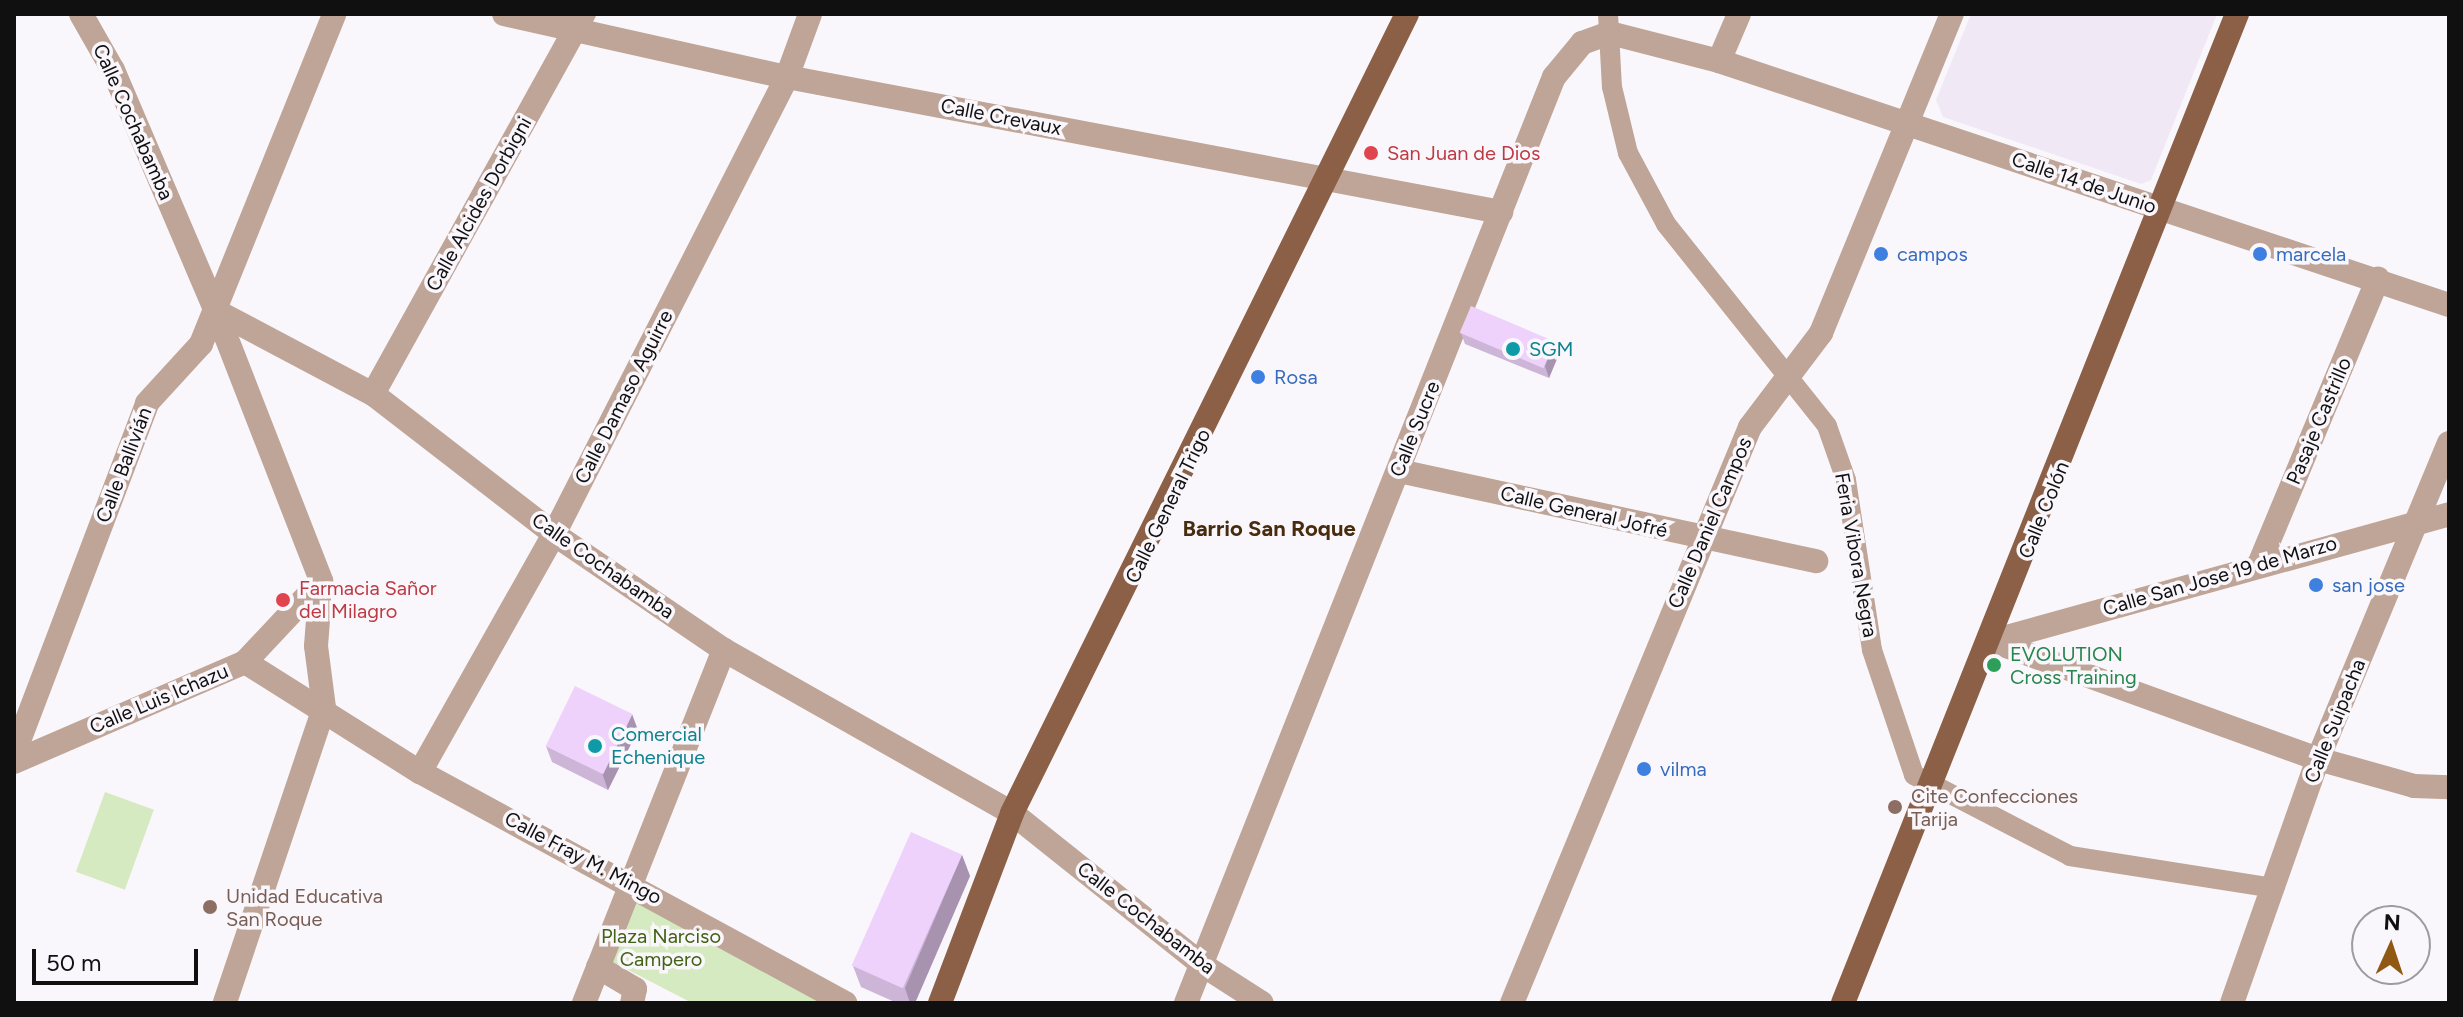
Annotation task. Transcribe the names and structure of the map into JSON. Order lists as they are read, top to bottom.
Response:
{
  "streets": {
    "main road": ["Calle General Trigo", "Calle Colón"],
    "street": [
      "Calle Crevaux",
      "Calle Cochabamba",
      "Calle 14 de Junio",
      "Calle Alcides Dorbigni",
      "Calle Damaso Aguirre",
      "Pasaje Castrillo",
      "Calle Sucre",
      "Calle Ballivián",
      "Calle General Jofré",
      "Calle Daniel Campos",
      "Feria Vibora Negra",
      "Calle San Jose 19 de Marzo",
      "Calle Luis Ichazu",
      "Calle Suipacha",
      "Calle Fray M. Mingo"
    ]
  },
  "crossings": [
    ["Calle Crevaux", "Calle Alcides Dorbigni"],
    ["Calle Crevaux", "Calle Damaso Aguirre"],
    ["Calle Crevaux", "Calle Sucre"],
    ["Calle Crevaux", "Calle General Trigo"],
    ["Calle Cochabamba", "Calle Alcides Dorbigni"],
    ["Calle Cochabamba", "Calle Damaso Aguirre"],
    ["Calle Cochabamba", "Calle Sucre"],
    ["Calle Cochabamba", "Calle Ballivián"],
    ["Calle Cochabamba", "Calle General Trigo"],
    ["Calle 14 de Junio", "Pasaje Castrillo"],
    ["Calle 14 de Junio", "Calle Colón"],
    ["Calle 14 de Junio", "Calle Daniel Campos"],
    ["Calle Damaso Aguirre", "Calle Fray M. Mingo"],
    ["Pasaje Castrillo", "Calle San Jose 19 de Marzo"],
    ["Calle Sucre", "Calle General Jofré"],
    ["Calle Sucre", "Feria Vibora Negra"],
    ["Calle Colón", "Feria Vibora Negra"],
    ["Calle Colón", "Calle San Jose 19 de Marzo"],
    ["Calle General Jofré", "Calle Daniel Campos"],
    ["Feria Vibora Negra", "Calle Suipacha"],
    ["Calle San Jose 19 de Marzo", "Calle Suipacha"],
    ["Calle Luis Ichazu", "Calle Fray M. Mingo"]
  ],
  "districts": ["Barrio San Roque"],
  "parks": ["Plaza Narciso Campero"],
  "places": [
    "San Juan de Dios",
    "campos",
    "marcela",
    "SGM",
    "Rosa",
    "san jose",
    "Farmacia Sañor del Milagro",
    "EVOLUTION Cross Training",
    "Comercial Echenique",
    "vilma",
    "Cite Confecciones Tarija",
    "Unidad Educativa San Roque"
  ],
  "scale_bar": "50 m",
  "north": "top"
}
